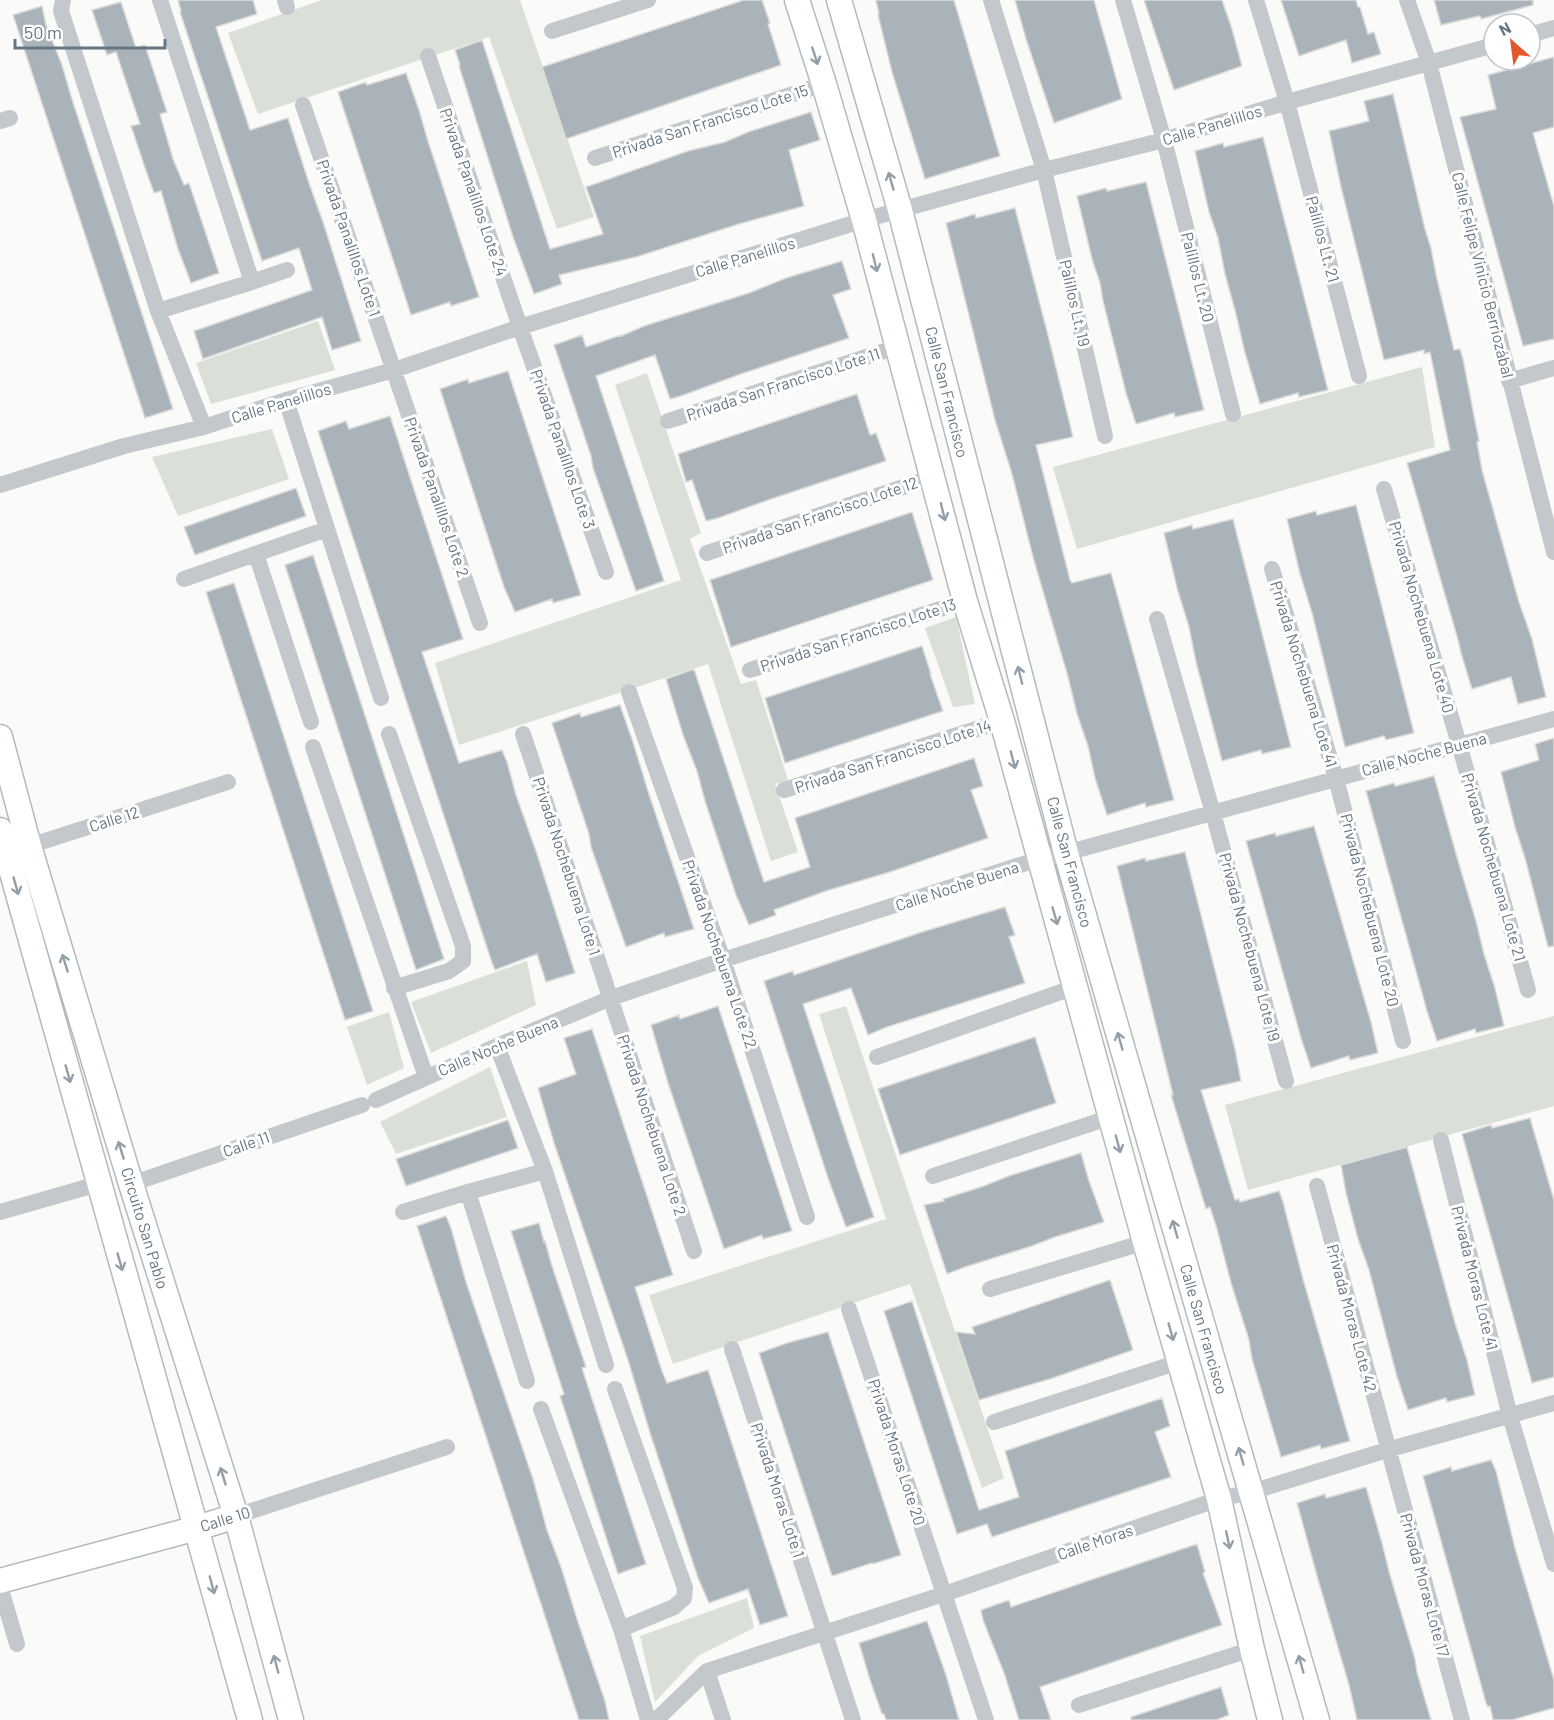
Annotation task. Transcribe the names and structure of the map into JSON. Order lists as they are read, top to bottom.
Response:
{
  "streets": {
    "street": [
      "Privada San Francisco Lote 15",
      "Calle Panelillos",
      "Privada Panalillos Lote 24",
      "Privada Panalillos Lote 1",
      "Palillos Lt. 21",
      "Calle Felipe Vinicio Berriozábal",
      "Palillos Lt. 20",
      "Palillos Lt. 19",
      "Privada San Francisco Lote 11",
      "Calle San Francisco",
      "Privada Panalillos Lote 3",
      "Privada Panalillos Lote 2",
      "Privada San Francisco Lote 12",
      "Privada Nochebuena Lote 40",
      "Privada San Francisco Lote 13",
      "Privada Nochebuena Lote 41",
      "Calle Noche Buena",
      "Privada San Francisco Lote 14",
      "Calle 12",
      "Privada Nochebuena Lote 1",
      "Privada Nochebuena Lote 21",
      "Privada Nochebuena Lote 20",
      "Privada Nochebuena Lote 19",
      "Privada Nochebuena Lote 22",
      "Privada Nochebuena Lote 2",
      "Calle 11",
      "Circuito San Pablo",
      "Privada Moras Lote 41",
      "Privada Moras Lote 42",
      "Privada Moras Lote 20",
      "Privada Moras Lote 1",
      "Calle 10",
      "Calle Moras",
      "Privada Moras Lote 17"
    ]
  },
  "crossings": [
    ["Privada San Francisco Lote 15", "Calle San Francisco"],
    ["Calle Panelillos", "Privada Panalillos Lote 24"],
    ["Calle Panelillos", "Privada Panalillos Lote 1"],
    ["Calle Panelillos", "Palillos Lt. 21"],
    ["Calle Panelillos", "Calle Felipe Vinicio Berriozábal"],
    ["Calle Panelillos", "Palillos Lt. 20"],
    ["Calle Panelillos", "Palillos Lt. 19"],
    ["Calle Panelillos", "Calle San Francisco"],
    ["Calle Panelillos", "Privada Panalillos Lote 3"],
    ["Calle Panelillos", "Privada Panalillos Lote 2"],
    ["Privada Panalillos Lote 24", "Privada Panalillos Lote 3"],
    ["Privada Panalillos Lote 1", "Privada Panalillos Lote 2"],
    ["Privada San Francisco Lote 11", "Calle San Francisco"],
    ["Calle San Francisco", "Privada San Francisco Lote 12"],
    ["Calle San Francisco", "Privada San Francisco Lote 13"],
    ["Calle San Francisco", "Calle Noche Buena"],
    ["Calle San Francisco", "Privada San Francisco Lote 14"],
    ["Calle San Francisco", "Calle Moras"],
    ["Privada Nochebuena Lote 40", "Calle Noche Buena"],
    ["Privada Nochebuena Lote 40", "Privada Nochebuena Lote 21"],
    ["Privada Nochebuena Lote 41", "Calle Noche Buena"],
    ["Privada Nochebuena Lote 41", "Privada Nochebuena Lote 20"],
    ["Calle Noche Buena", "Privada Nochebuena Lote 1"],
    ["Calle Noche Buena", "Privada Nochebuena Lote 21"],
    ["Calle Noche Buena", "Privada Nochebuena Lote 20"],
    ["Calle Noche Buena", "Privada Nochebuena Lote 19"],
    ["Calle Noche Buena", "Privada Nochebuena Lote 22"],
    ["Calle Noche Buena", "Privada Nochebuena Lote 2"],
    ["Calle Noche Buena", "Calle 11"],
    ["Calle 12", "Circuito San Pablo"],
    ["Privada Nochebuena Lote 1", "Privada Nochebuena Lote 2"],
    ["Calle 11", "Circuito San Pablo"],
    ["Circuito San Pablo", "Calle 10"],
    ["Privada Moras Lote 41", "Calle Moras"],
    ["Privada Moras Lote 42", "Calle Moras"],
    ["Privada Moras Lote 42", "Privada Moras Lote 17"],
    ["Privada Moras Lote 20", "Calle Moras"],
    ["Privada Moras Lote 1", "Calle Moras"],
    ["Calle Moras", "Privada Moras Lote 17"]
  ],
  "scale_bar": "50 m",
  "north": "top left"
}
